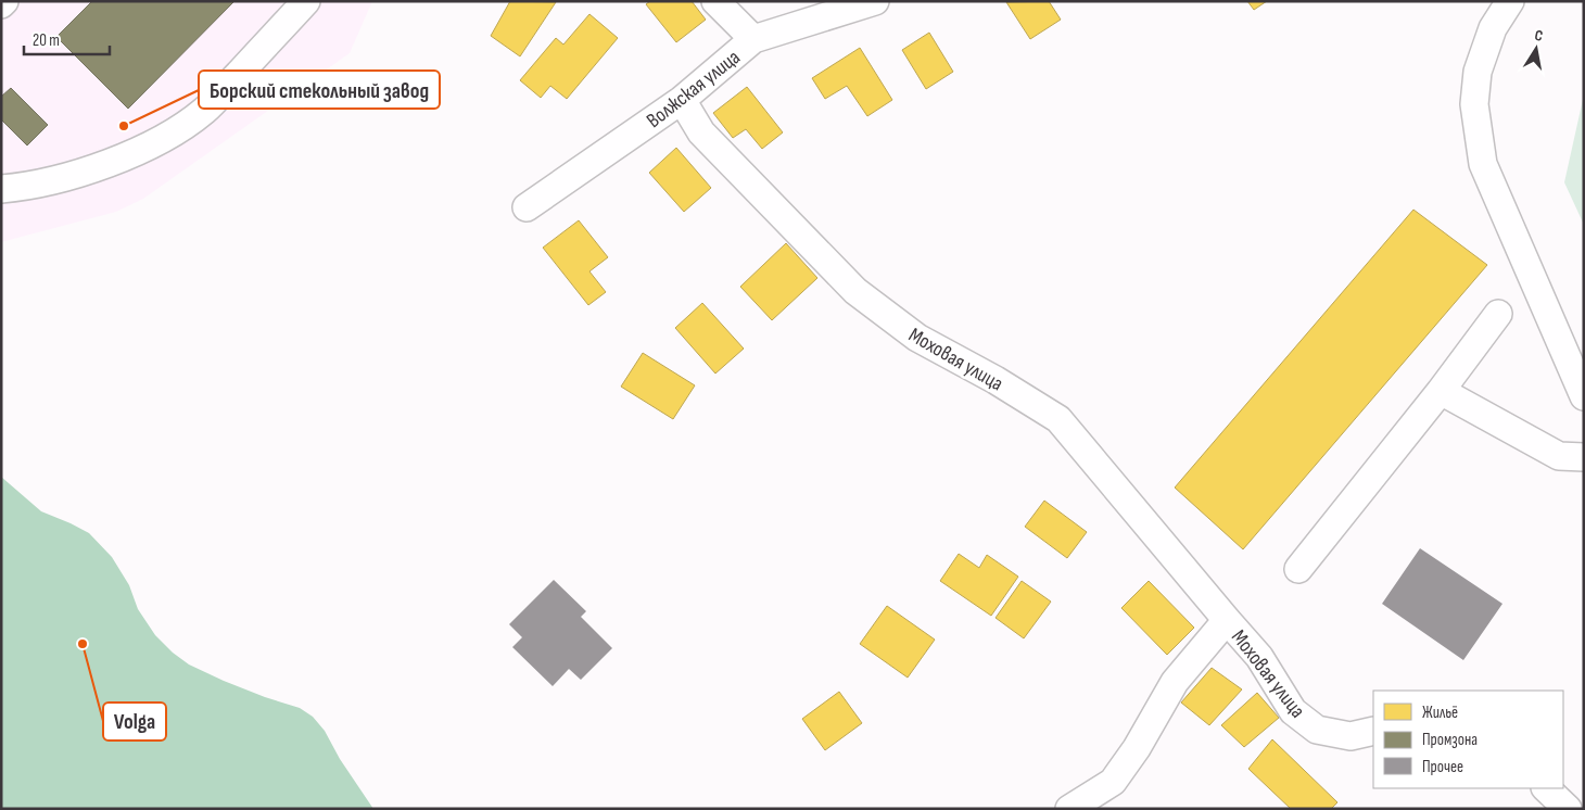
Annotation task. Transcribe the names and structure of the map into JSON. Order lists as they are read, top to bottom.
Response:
{
  "streets": {
    "street": ["Волжская улица", "Моховая улица"]
  },
  "crossings": [
    ["Волжская улица", "Моховая улица"]
  ],
  "places": ["Борский стекольный завод", "Volga"],
  "legend": ["Жильё", "Промзона", "Прочее"],
  "scale_bar": "20 m",
  "north": "top"
}
